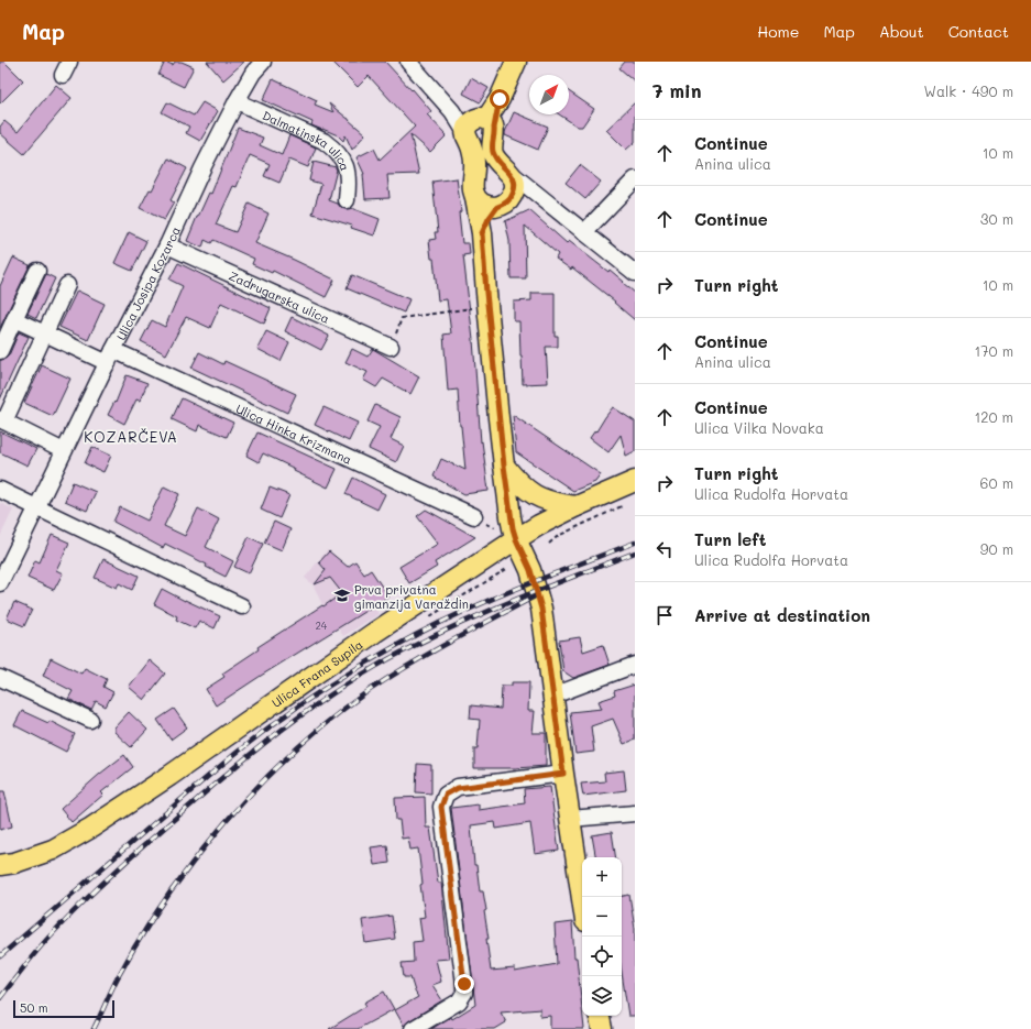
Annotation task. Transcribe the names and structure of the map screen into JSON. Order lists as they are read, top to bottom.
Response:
{
  "streets": {
    "main road": ["Ulica Frana Supila"],
    "street": [
      "Dalmatinska ulica",
      "Ulica Josipa Kozarca",
      "Zadrugarska ulica",
      "Ulica Hinka Krizmana"
    ]
  },
  "crossings": [
    ["Dalmatinska ulica", "Ulica Josipa Kozarca"],
    ["Ulica Josipa Kozarca", "Zadrugarska ulica"],
    ["Ulica Josipa Kozarca", "Ulica Hinka Krizmana"]
  ],
  "districts": ["KOZARČEVA"],
  "places": {
    "school or university": ["Prva privatna gimanzija Varaždin"]
  },
  "house_numbers": ["24"],
  "scale_bar": "50 m",
  "north": "top right",
  "page": {
    "header": "Map",
    "nav": [
      "Home",
      "Map",
      "About",
      "Contact"
    ],
    "heading": ["7 min", "Walk · 490 m"],
    "list": [
      ["Continue", "Anina ulica", "10 m"],
      ["Continue", "30 m"],
      ["Turn right", "10 m"],
      ["Continue", "Anina ulica", "170 m"],
      ["Continue", "Ulica Vilka Novaka", "120 m"],
      ["Turn right", "Ulica Rudolfa Horvata", "60 m"],
      ["Turn left", "Ulica Rudolfa Horvata", "90 m"],
      "Arrive at destination"
    ],
    "map_buttons": ["+", "−"],
    "scale": "50 m"
  }
}
